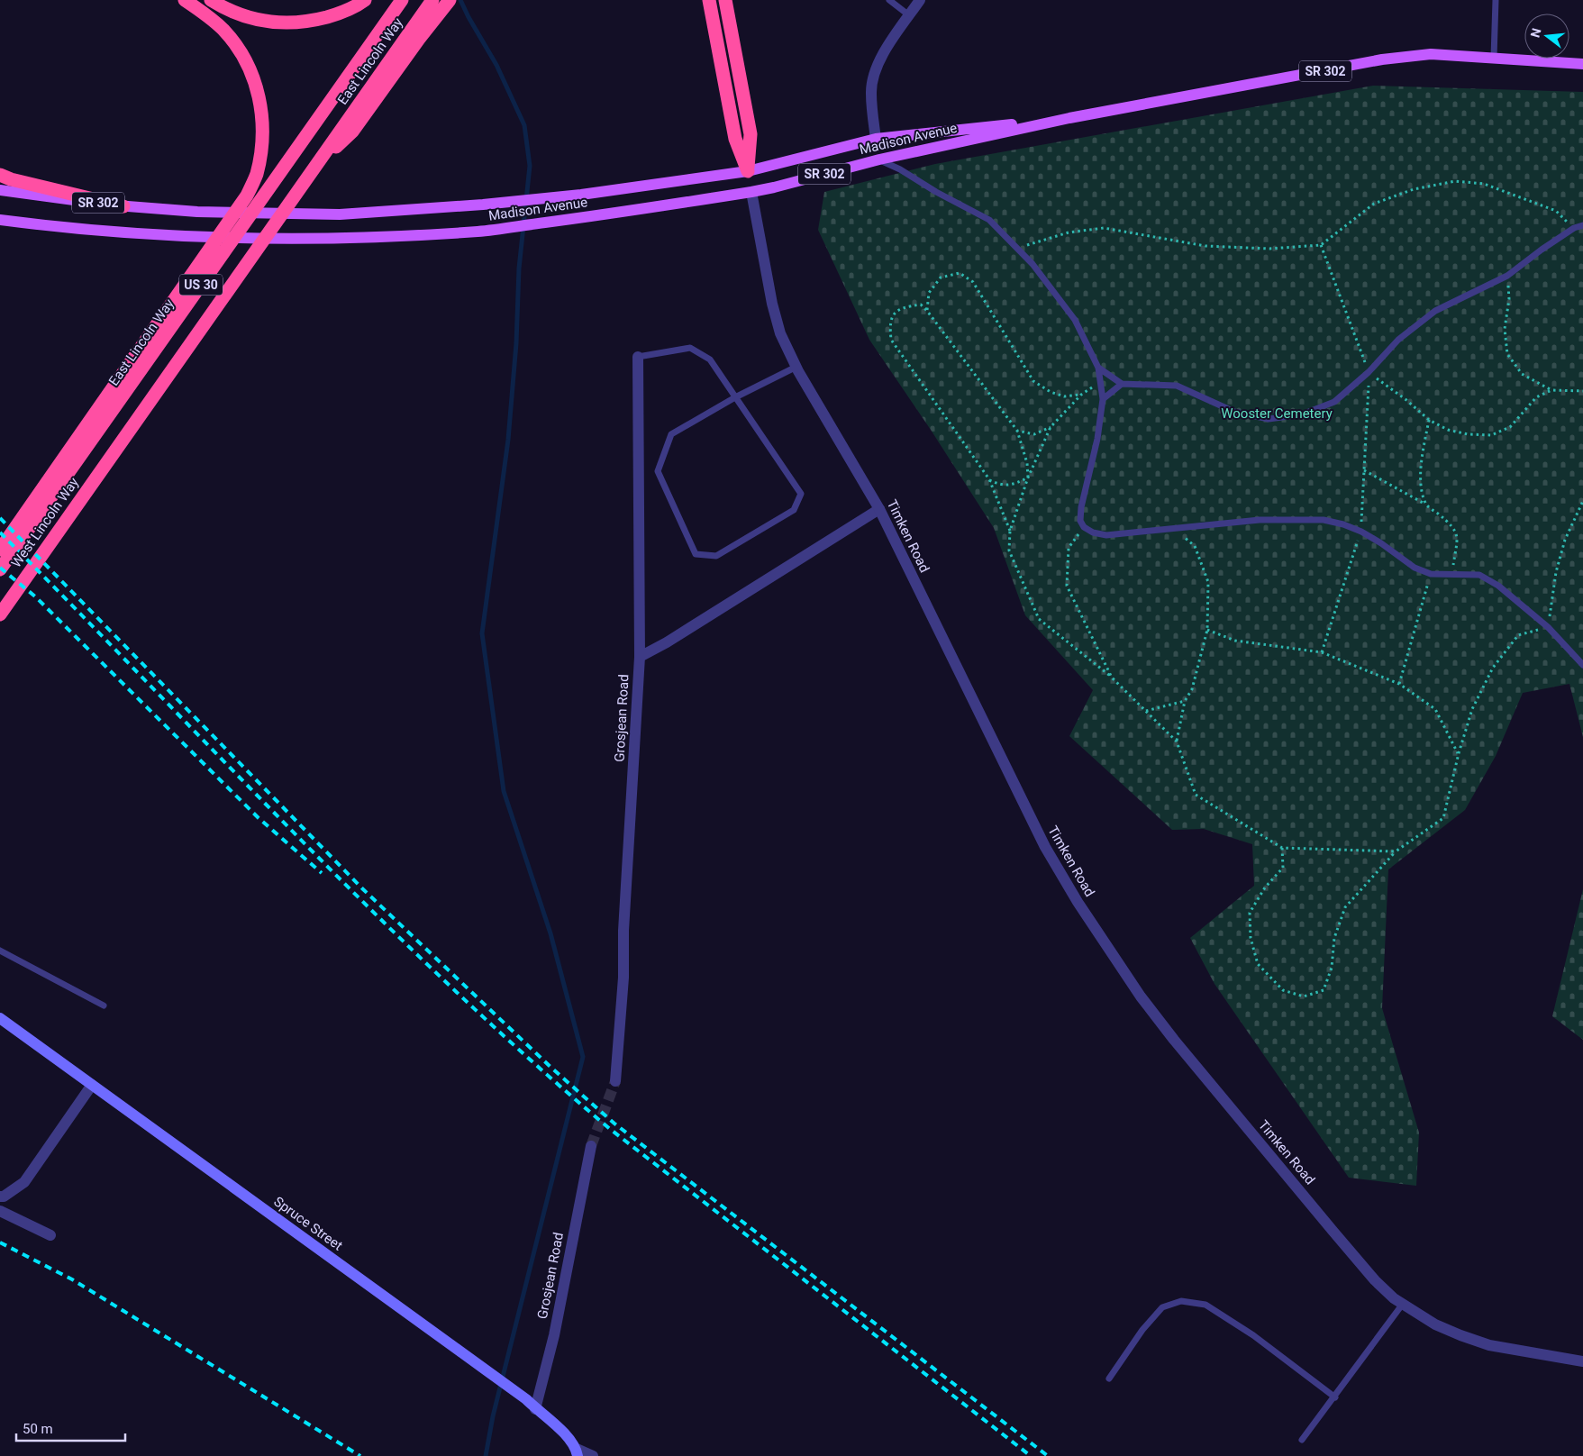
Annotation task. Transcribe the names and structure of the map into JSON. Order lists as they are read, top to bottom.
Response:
{
  "streets": {
    "highway": ["East Lincoln Way", "US 30", "West Lincoln Way"],
    "main road": ["SR 302", "Madison Avenue", "Spruce Street"],
    "street": ["Timken Road", "Grosjean Road"]
  },
  "crossings": [
    ["East Lincoln Way", "West Lincoln Way"],
    ["Madison Avenue", "Timken Road"],
    ["Grosjean Road", "Spruce Street"]
  ],
  "parks": ["Wooster Cemetery"],
  "scale_bar": "50 m",
  "north": "left"
}
